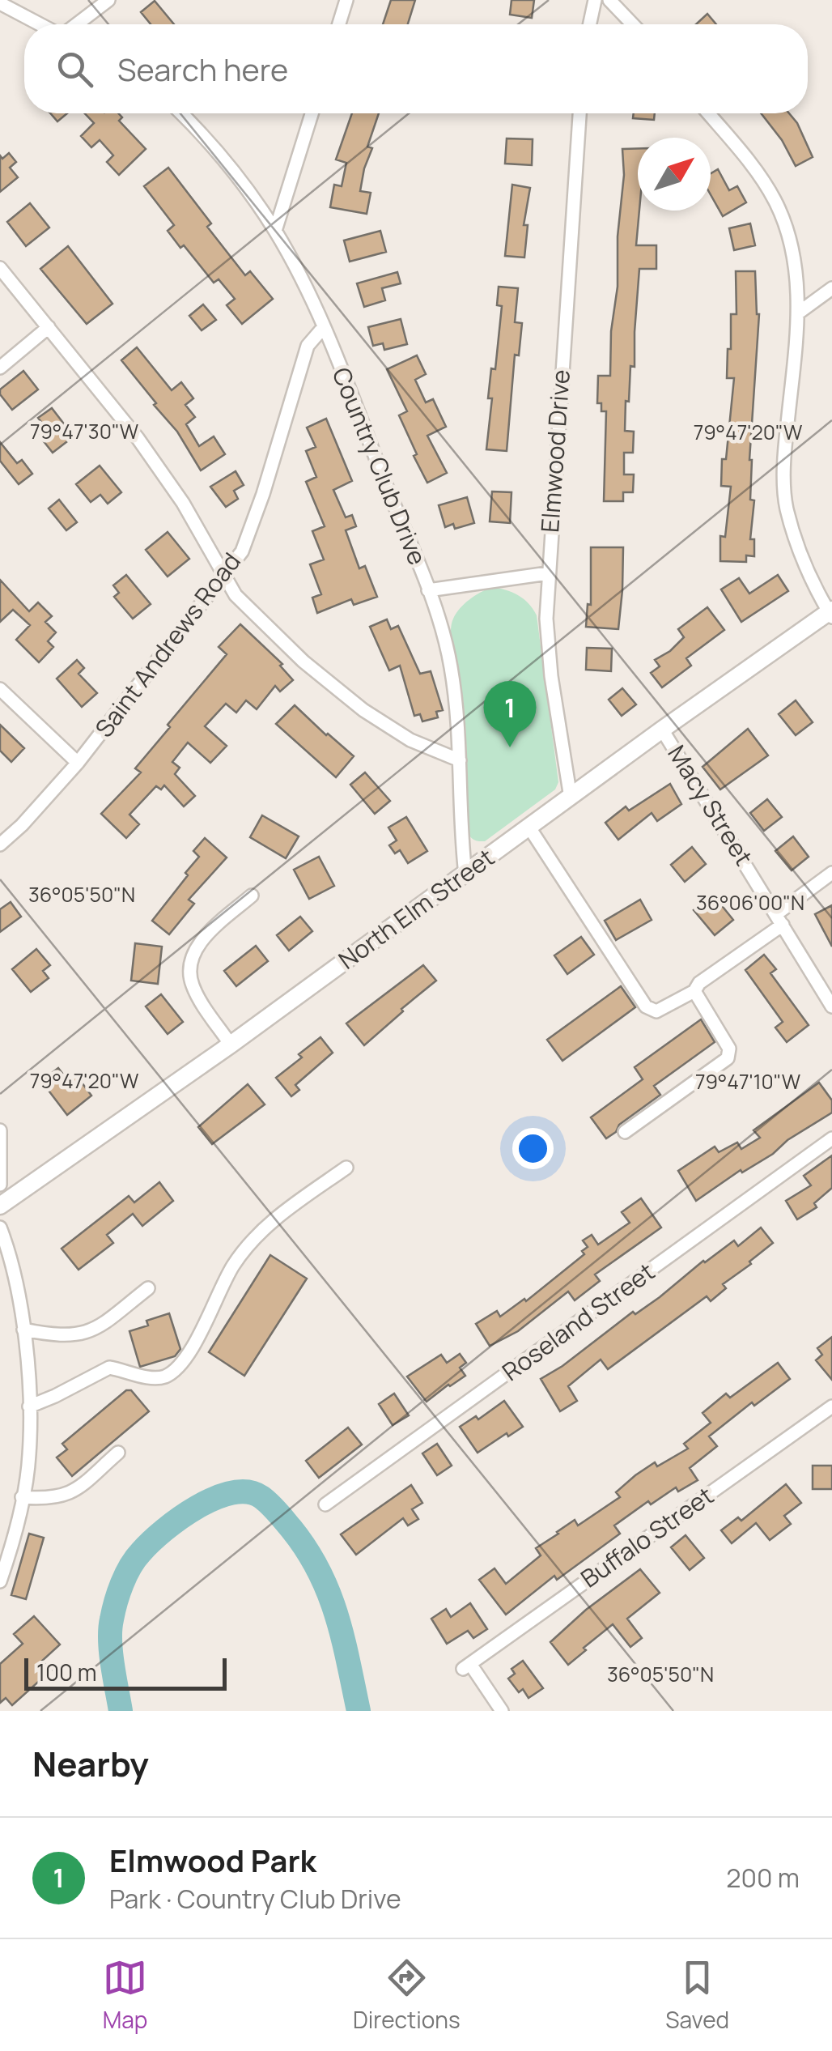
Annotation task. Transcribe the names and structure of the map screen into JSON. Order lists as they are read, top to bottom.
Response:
{
  "streets": {
    "main road": ["North Elm Street"],
    "street": [
      "Elmwood Drive",
      "Country Club Drive",
      "Saint Andrews Road",
      "Macy Street",
      "Roseland Street",
      "Buffalo Street"
    ]
  },
  "crossings": [
    ["Elmwood Drive", "North Elm Street"],
    ["Country Club Drive", "Saint Andrews Road"],
    ["Country Club Drive", "North Elm Street"],
    ["Macy Street", "North Elm Street"]
  ],
  "scale_bar": "100 m",
  "north": "top right",
  "page": {
    "search": "Search here",
    "pins": "1",
    "scale": "100 m",
    "heading": "Nearby",
    "list": [
      {
        "mark": "1",
        "name": "Elmwood Park",
        "note": "Park · Country Club Drive",
        "value": "200 m"
      }
    ],
    "nav": ["Map", "Directions", "Saved"]
  },
  "coordinates": [
    "79°47'30\"W",
    "79°47'20\"W",
    "36°05'50\"N",
    "36°06'00\"N",
    "79°47'10\"W"
  ]
}
